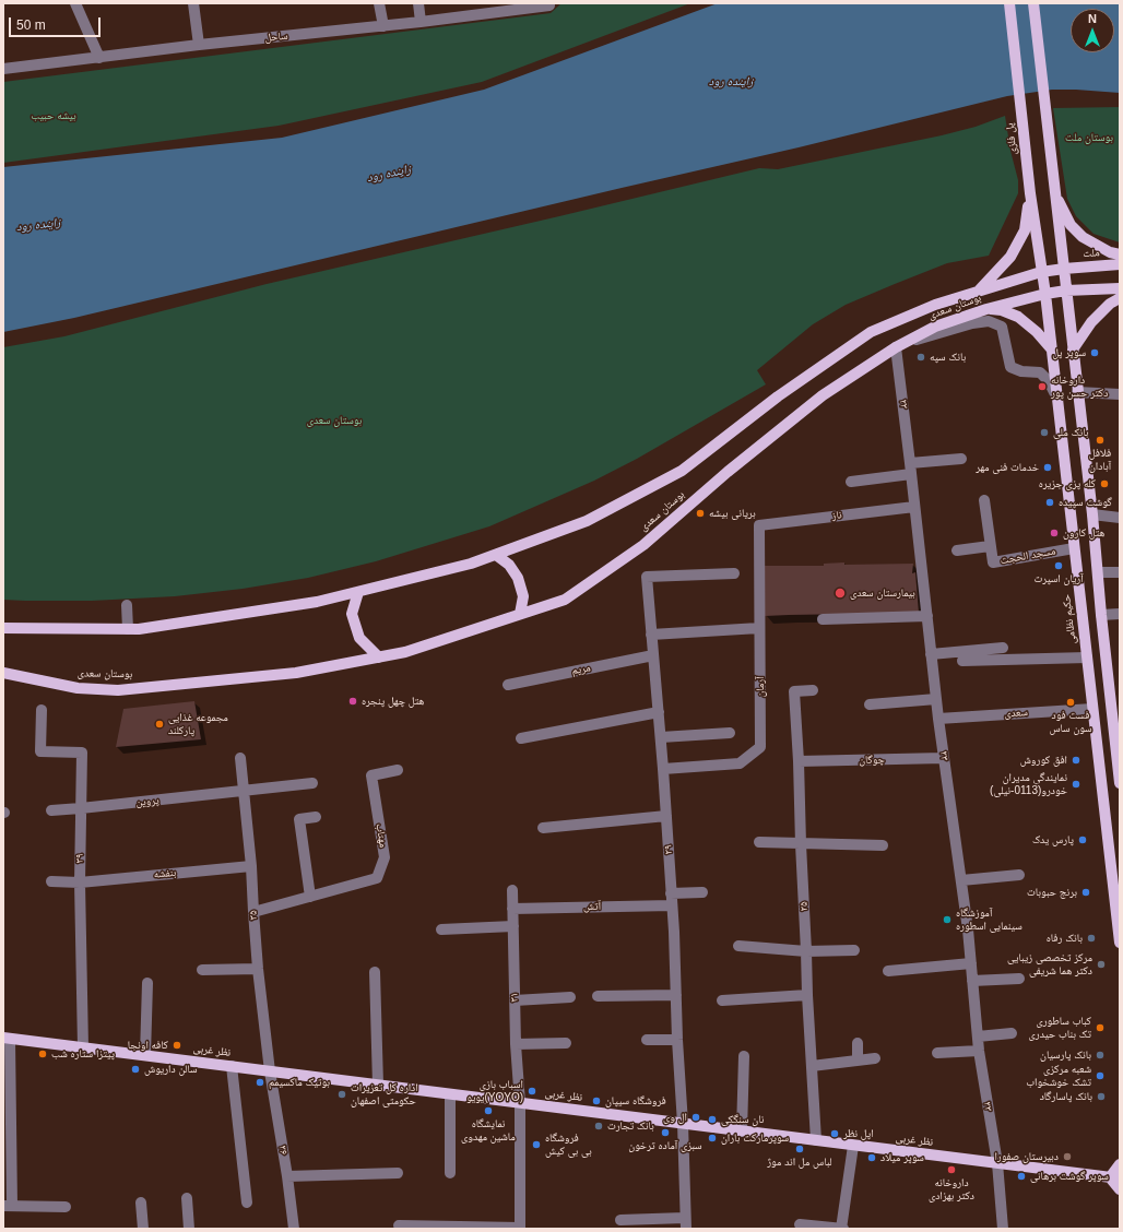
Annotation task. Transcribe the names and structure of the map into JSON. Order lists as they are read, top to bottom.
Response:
{
  "streets": {
    "main road": [
      "پل فلزی",
      "ملت",
      "بوستان سعدی",
      "حکیم نظامی",
      "نظر غربی"
    ],
    "street": [
      "ساحل",
      "۲۳",
      "ناز",
      "مسجد الحجت",
      "مریم",
      "آرمان",
      "سعدی",
      "چوگان",
      "پروین",
      "مهتاب",
      "۲۹",
      "۳۹",
      "بنفشه",
      "آتش",
      "۲۵",
      "۳۵",
      "۳۱",
      "۲۶"
    ]
  },
  "crossings": [
    ["پل فلزی", "ملت"],
    ["پل فلزی", "بوستان سعدی"],
    ["پل فلزی", "حکیم نظامی"],
    ["ملت", "بوستان سعدی"],
    ["بوستان سعدی", "۲۳"],
    ["بوستان سعدی", "حکیم نظامی"],
    ["۲۳", "ناز"],
    ["۲۳", "سعدی"],
    ["۲۳", "چوگان"],
    ["۲۳", "نظر غربی"],
    ["ناز", "آرمان"],
    ["مسجد الحجت", "حکیم نظامی"],
    ["حکیم نظامی", "سعدی"],
    ["مریم", "۲۹"],
    ["آرمان", "۲۹"],
    ["چوگان", "۲۵"],
    ["پروین", "۳۹"],
    ["پروین", "۳۵"],
    ["مهتاب", "۳۵"],
    ["۲۹", "آتش"],
    ["۲۹", "نظر غربی"],
    ["۳۹", "بنفشه"],
    ["۳۹", "نظر غربی"],
    ["بنفشه", "۳۵"],
    ["آتش", "۳۱"],
    ["۲۵", "نظر غربی"],
    ["۳۵", "نظر غربی"],
    ["۳۵", "۲۶"],
    ["۳۱", "نظر غربی"],
    ["نظر غربی", "۲۶"]
  ],
  "water": ["زاینده رود"],
  "parks": ["بیشه حبیب", "بوستان ملت", "بوستان سعدی"],
  "places": [
    "سوپر پل",
    "بانک سپه",
    "داروخانه دکتر حسن پور",
    "بانک ملی",
    "فلافل آبادان",
    "خدمات فنی مهر",
    "کله پزی جزیره",
    "گوشت سپیده",
    "بریانی بیشه",
    "هتل کارون",
    "آریان اسپرت",
    "بیمارستان سعدی",
    "هتل چهل پنجره",
    "فست فود سون ساس",
    "مجموعه غذایی پارکلند",
    "افق کوروش",
    "نمایندگی مدیران خودرو(0113-نیلی)",
    "پارس یدک",
    "برنج حبوبات",
    "آموزشگاه سینمایی اسطوره",
    "بانک رفاه",
    "مرکز تخصصی زیبایی دکتر هما شریفی",
    "کباب ساطوری تک بناب حیدری",
    "کافه اونجا",
    "پیتزا ستاره شب",
    "بانک پارسیان",
    "سالن داریوش",
    "شعبه مرکزی تشک خوشخواب",
    "بوتیک ماکسیمم",
    "اسباب بازی یویو(YOYO)",
    "اداره کل تعزیرات حکومتی اصفهان",
    "بانک پاسارگاد",
    "فروشگاه سیپان",
    "نمایشگاه ماشین مهدوی",
    "ال وی",
    "نان سنگکی",
    "بانک تجارت",
    "سبزی آماده ترخون",
    "اپل نظر",
    "سوپرمارکت باران",
    "فروشگاه بی بی کیش",
    "لباس مل اند موژ",
    "دبیرستان صفورا",
    "سوپر میلاد",
    "داروخانه دکتر بهزادی",
    "سوپر گوشت برهانی"
  ],
  "scale_bar": "50 m",
  "north": "top"
}
